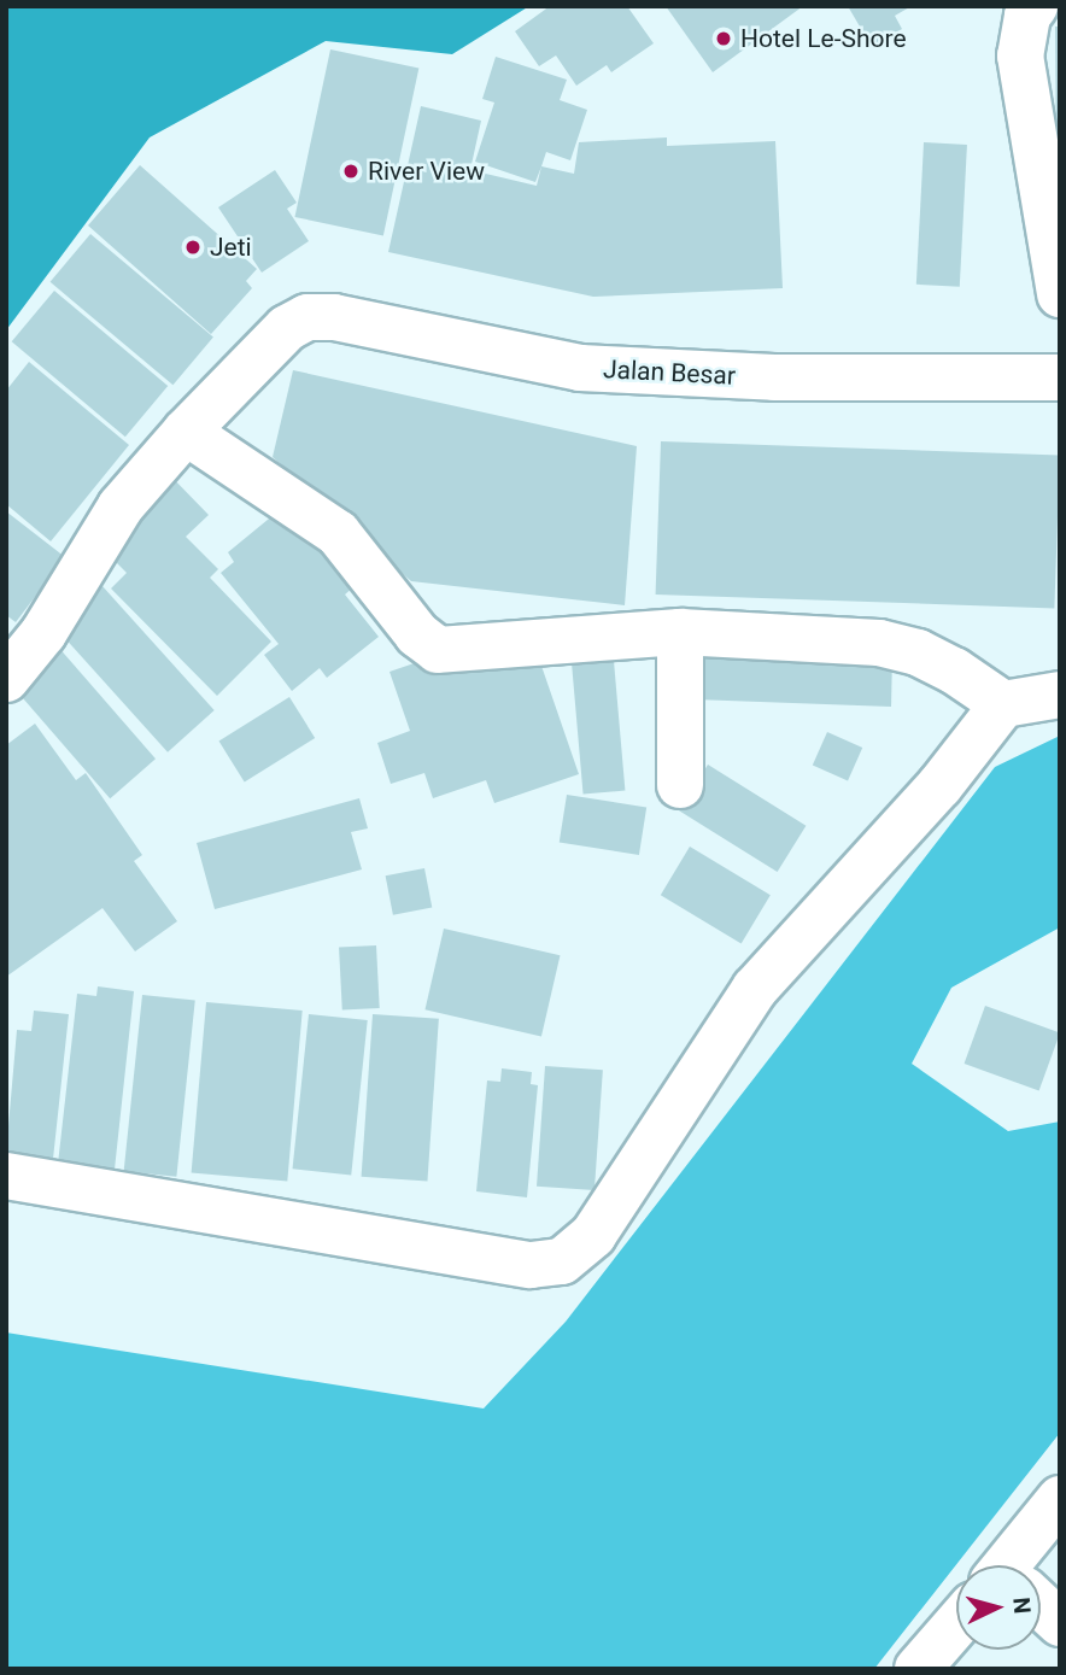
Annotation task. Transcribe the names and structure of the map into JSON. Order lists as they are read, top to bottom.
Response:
{
  "streets": {
    "street": ["Jalan Besar"]
  },
  "places": ["Hotel Le-Shore", "River View", "Jeti"],
  "north": "right"
}
